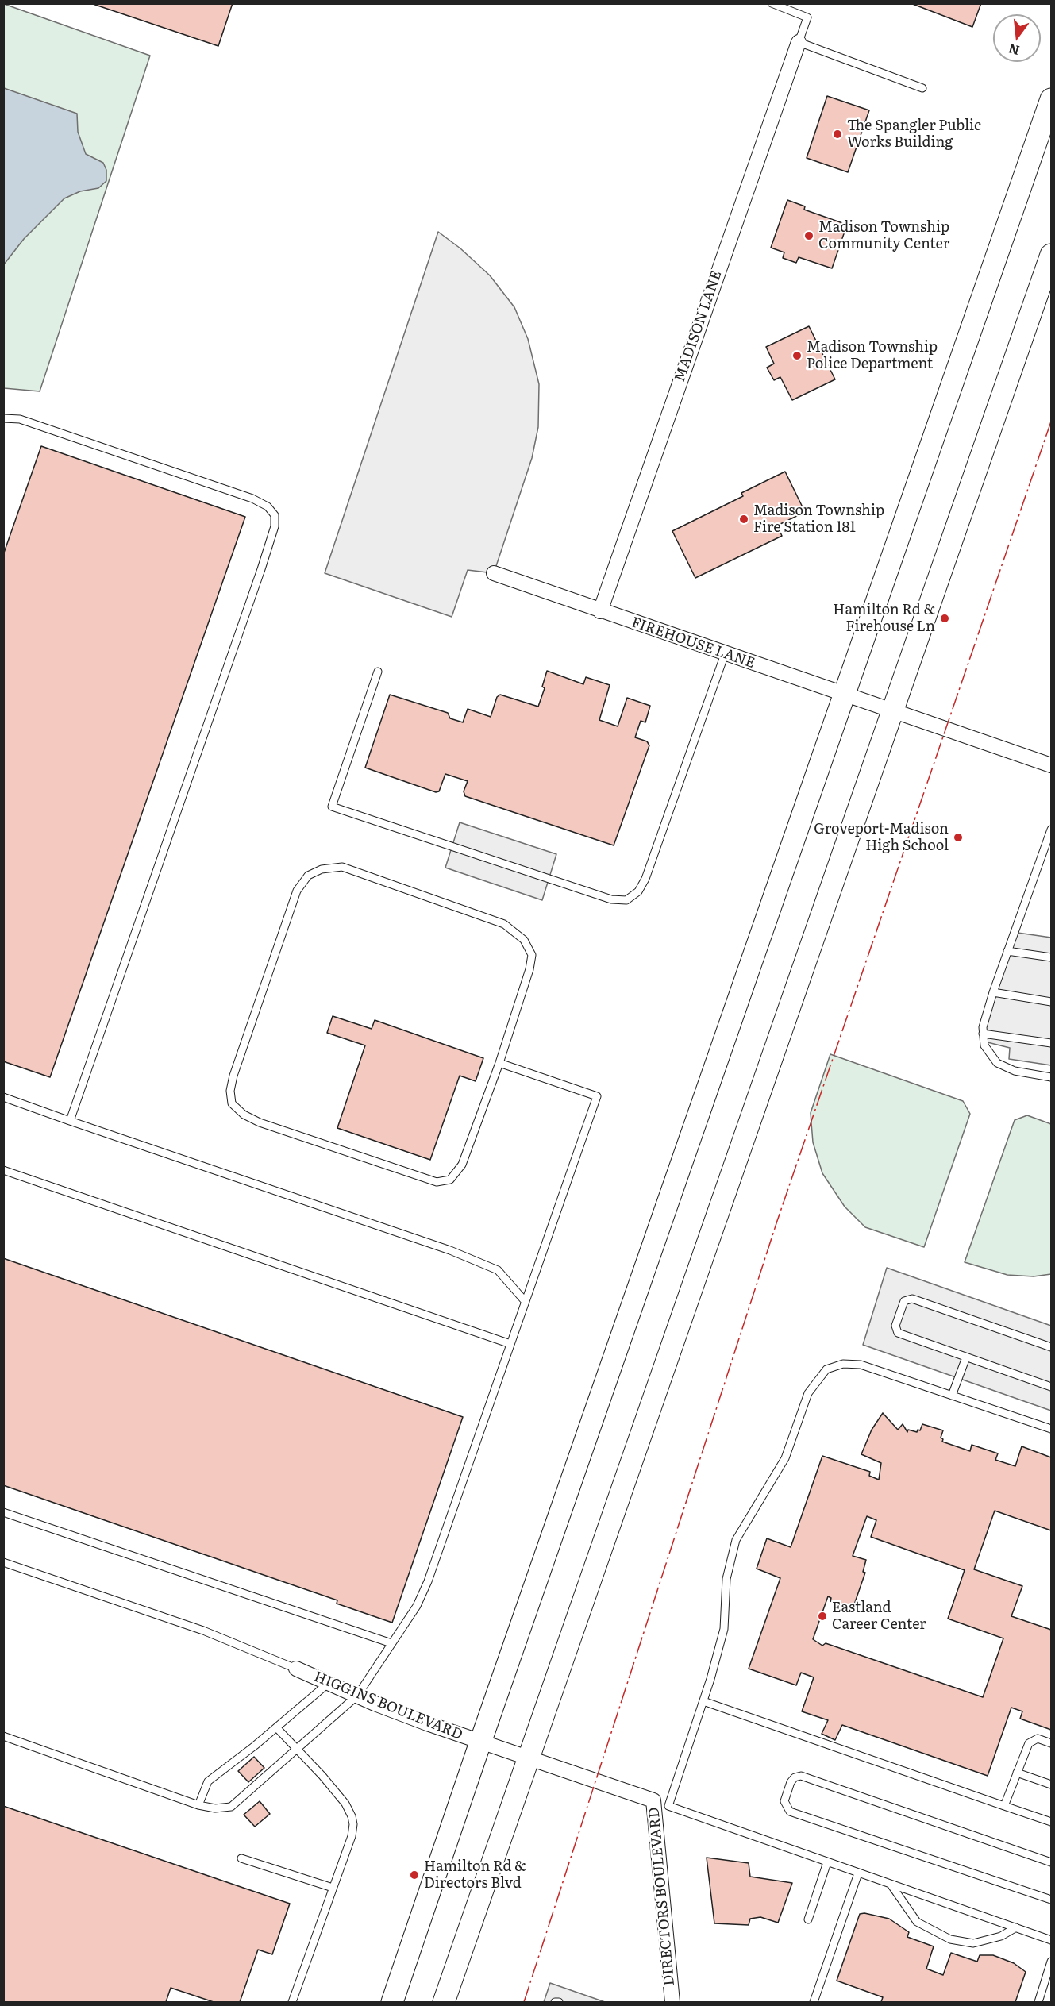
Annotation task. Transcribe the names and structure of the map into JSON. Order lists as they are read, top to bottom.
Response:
{
  "streets": {
    "street": [
      "MADISON LANE",
      "FIREHOUSE LANE",
      "HIGGINS BOULEVARD",
      "DIRECTORS BOULEVARD"
    ]
  },
  "crossings": [
    ["MADISON LANE", "FIREHOUSE LANE"],
    ["HIGGINS BOULEVARD", "DIRECTORS BOULEVARD"]
  ],
  "places": [
    "The Spangler Public Works Building",
    "Madison Township Community Center",
    "Madison Township Police Department",
    "Madison Township Fire Station 181",
    "Hamilton Rd & Firehouse Ln",
    "Groveport-Madison High School",
    "Eastland Career Center",
    "Hamilton Rd & Directors Blvd"
  ],
  "north": "bottom"
}
